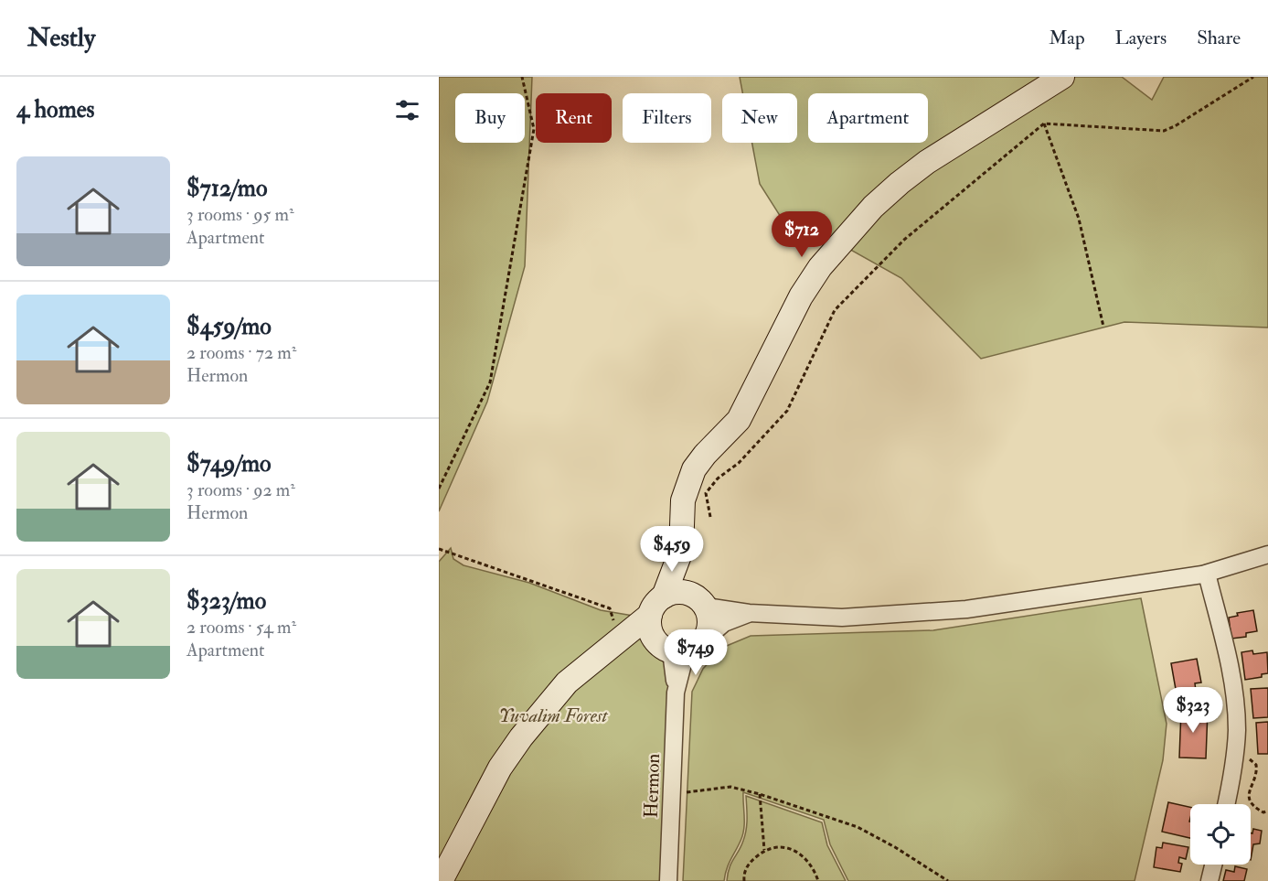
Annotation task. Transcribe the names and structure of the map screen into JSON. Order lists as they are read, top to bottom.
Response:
{
  "streets": {
    "street": ["Hermon"]
  },
  "parks": ["Yuvalim Forest"],
  "page": {
    "header": "Nestly",
    "nav": ["Map", "Layers", "Share"],
    "heading": "4 homes",
    "chip": [
      "Buy",
      "Rent",
      "Filters",
      "New",
      "Apartment"
    ],
    "list": [
      {
        "name": "$712/mo",
        "note": "3 rooms · 95 m² · Apartment"
      },
      {
        "name": "$459/mo",
        "note": "2 rooms · 72 m² · Hermon"
      },
      {
        "name": "$749/mo",
        "note": "3 rooms · 92 m² · Hermon"
      },
      {
        "name": "$323/mo",
        "note": "2 rooms · 54 m² · Apartment"
      }
    ],
    "price": [
      "$712",
      "$459",
      "$749",
      "$323"
    ]
  }
}
